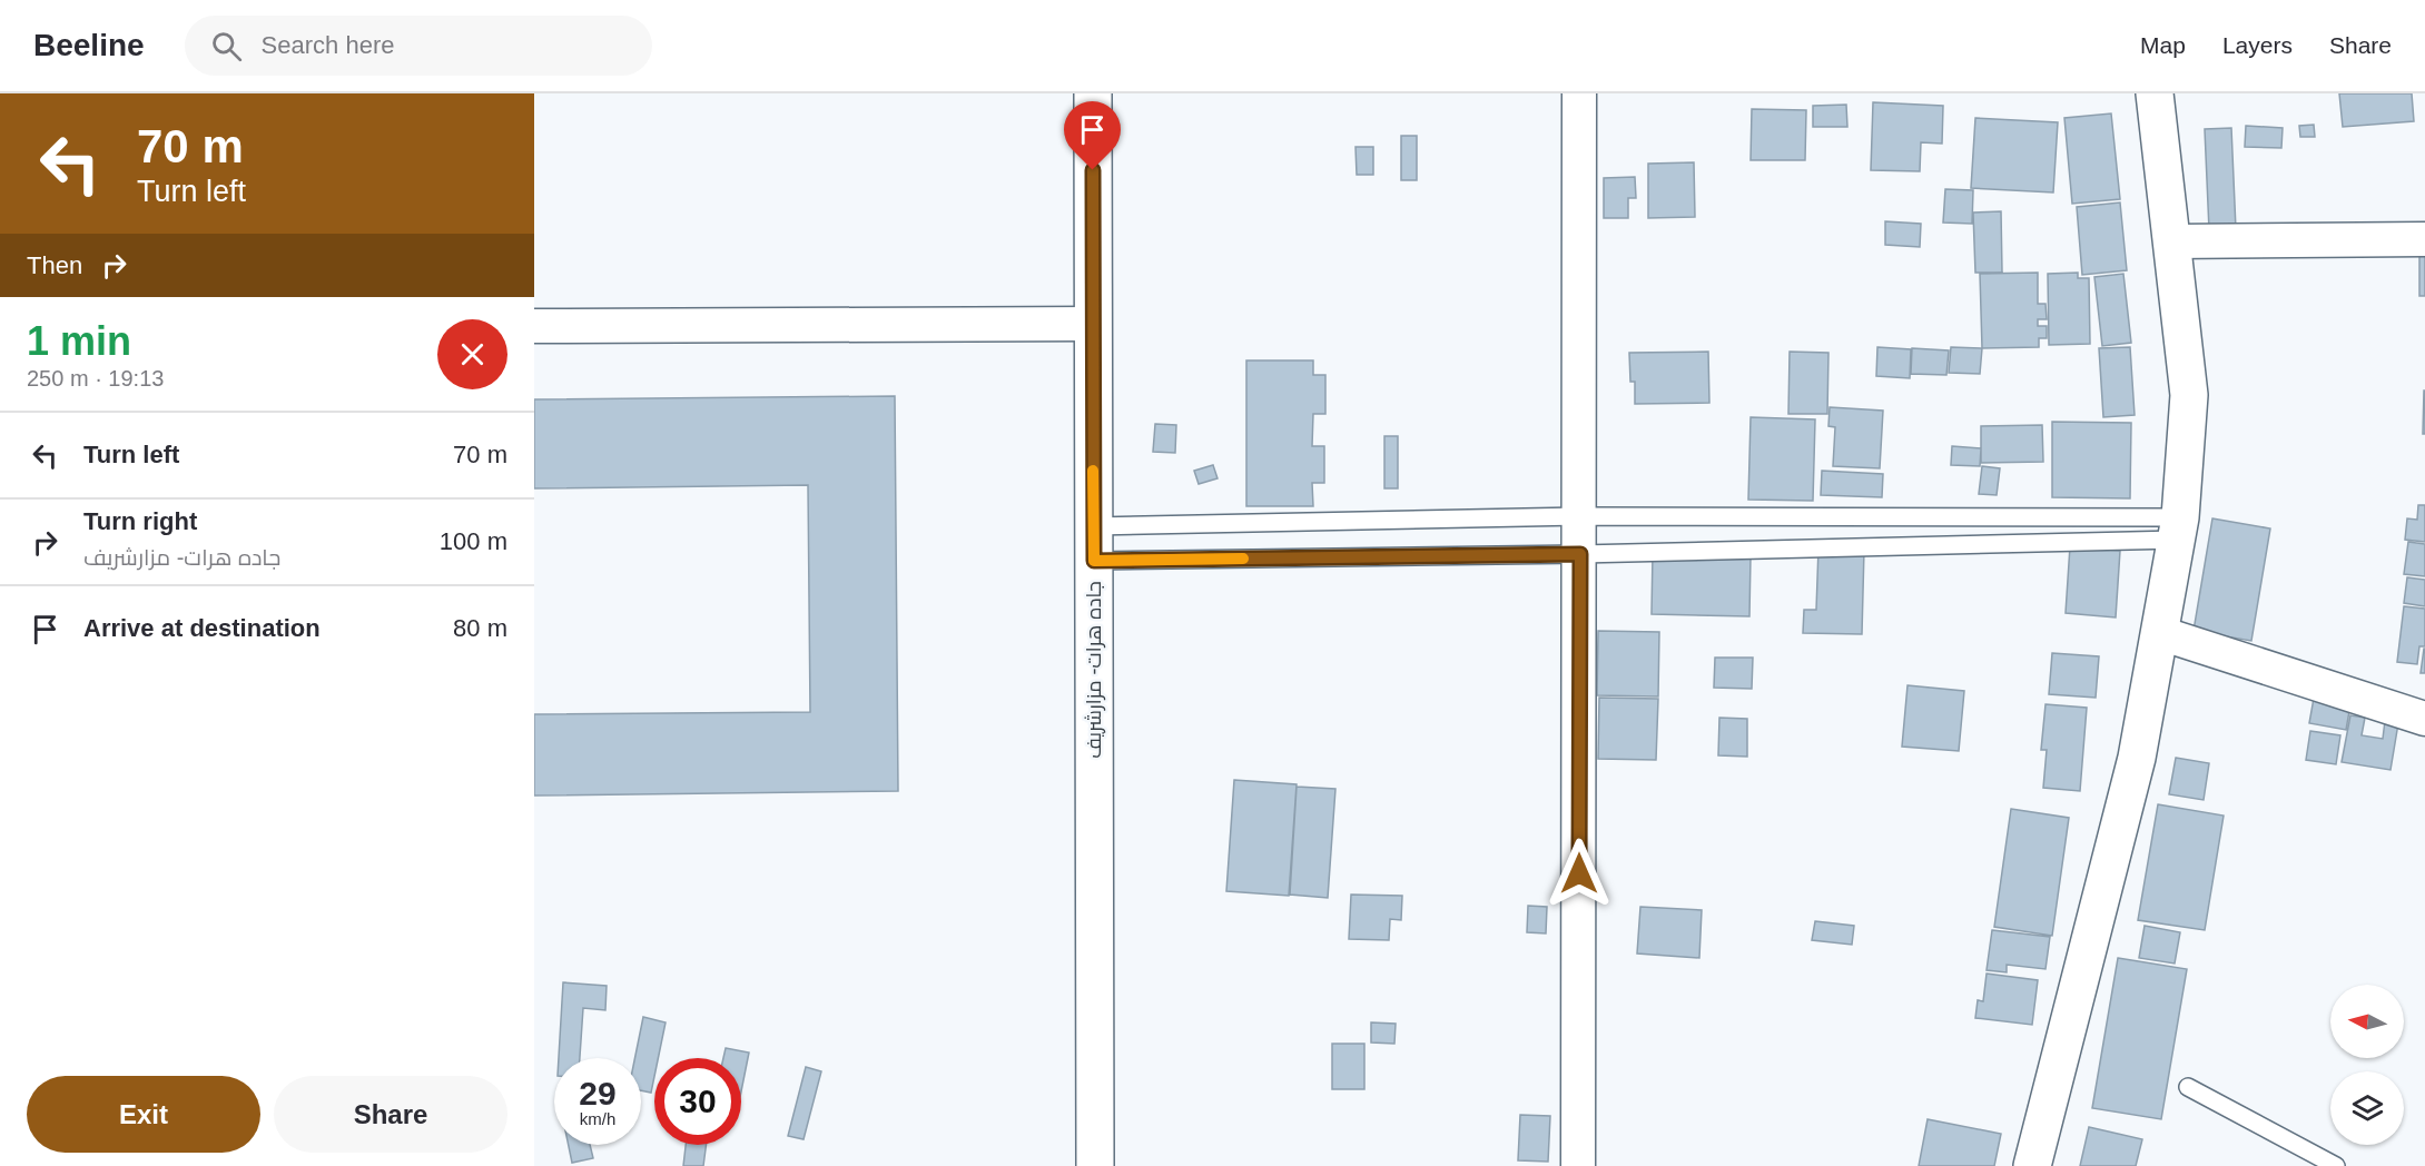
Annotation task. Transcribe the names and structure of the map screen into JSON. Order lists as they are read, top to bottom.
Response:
{
  "streets": {
    "main road": ["جاده هرات- مزارشریف"]
  },
  "north": "left",
  "page": {
    "header": "Beeline",
    "search": "Search here",
    "nav": ["Map", "Layers", "Share"],
    "turn": ["70 m", "Turn left"],
    "then": "Then",
    "heading": ["1 min", "250 m · 19:13"],
    "list": [
      {
        "name": "Turn left",
        "value": "70 m"
      },
      {
        "name": "Turn right",
        "note": "جاده هرات- مزارشریف",
        "value": "100 m"
      },
      {
        "name": "Arrive at destination",
        "value": "80 m"
      }
    ],
    "speed": "29 km/h",
    "limit": "30",
    "buttons": ["Exit", "Share"]
  }
}
